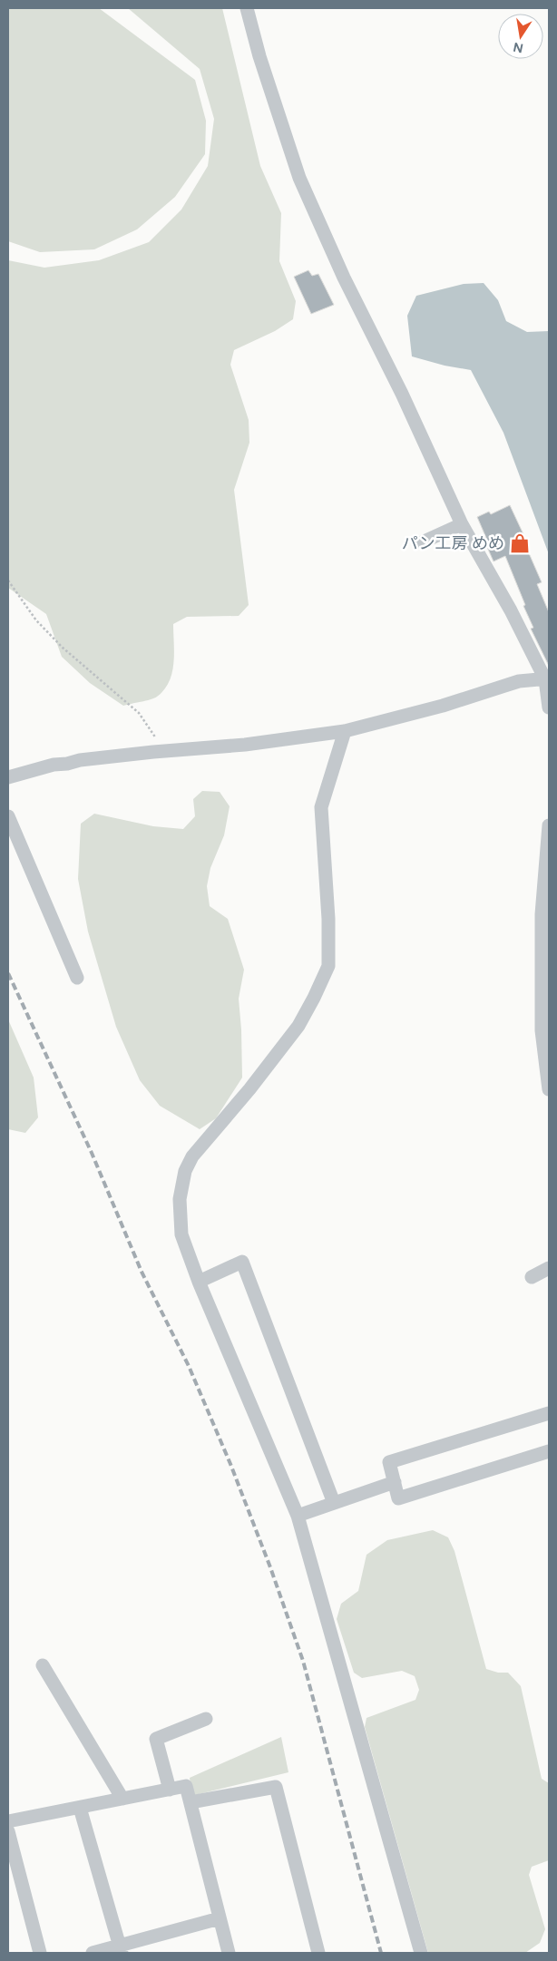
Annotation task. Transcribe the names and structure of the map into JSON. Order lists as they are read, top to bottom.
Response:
{
  "places": {
    "shop": ["パン工房 めめ"]
  },
  "north": "bottom"
}
